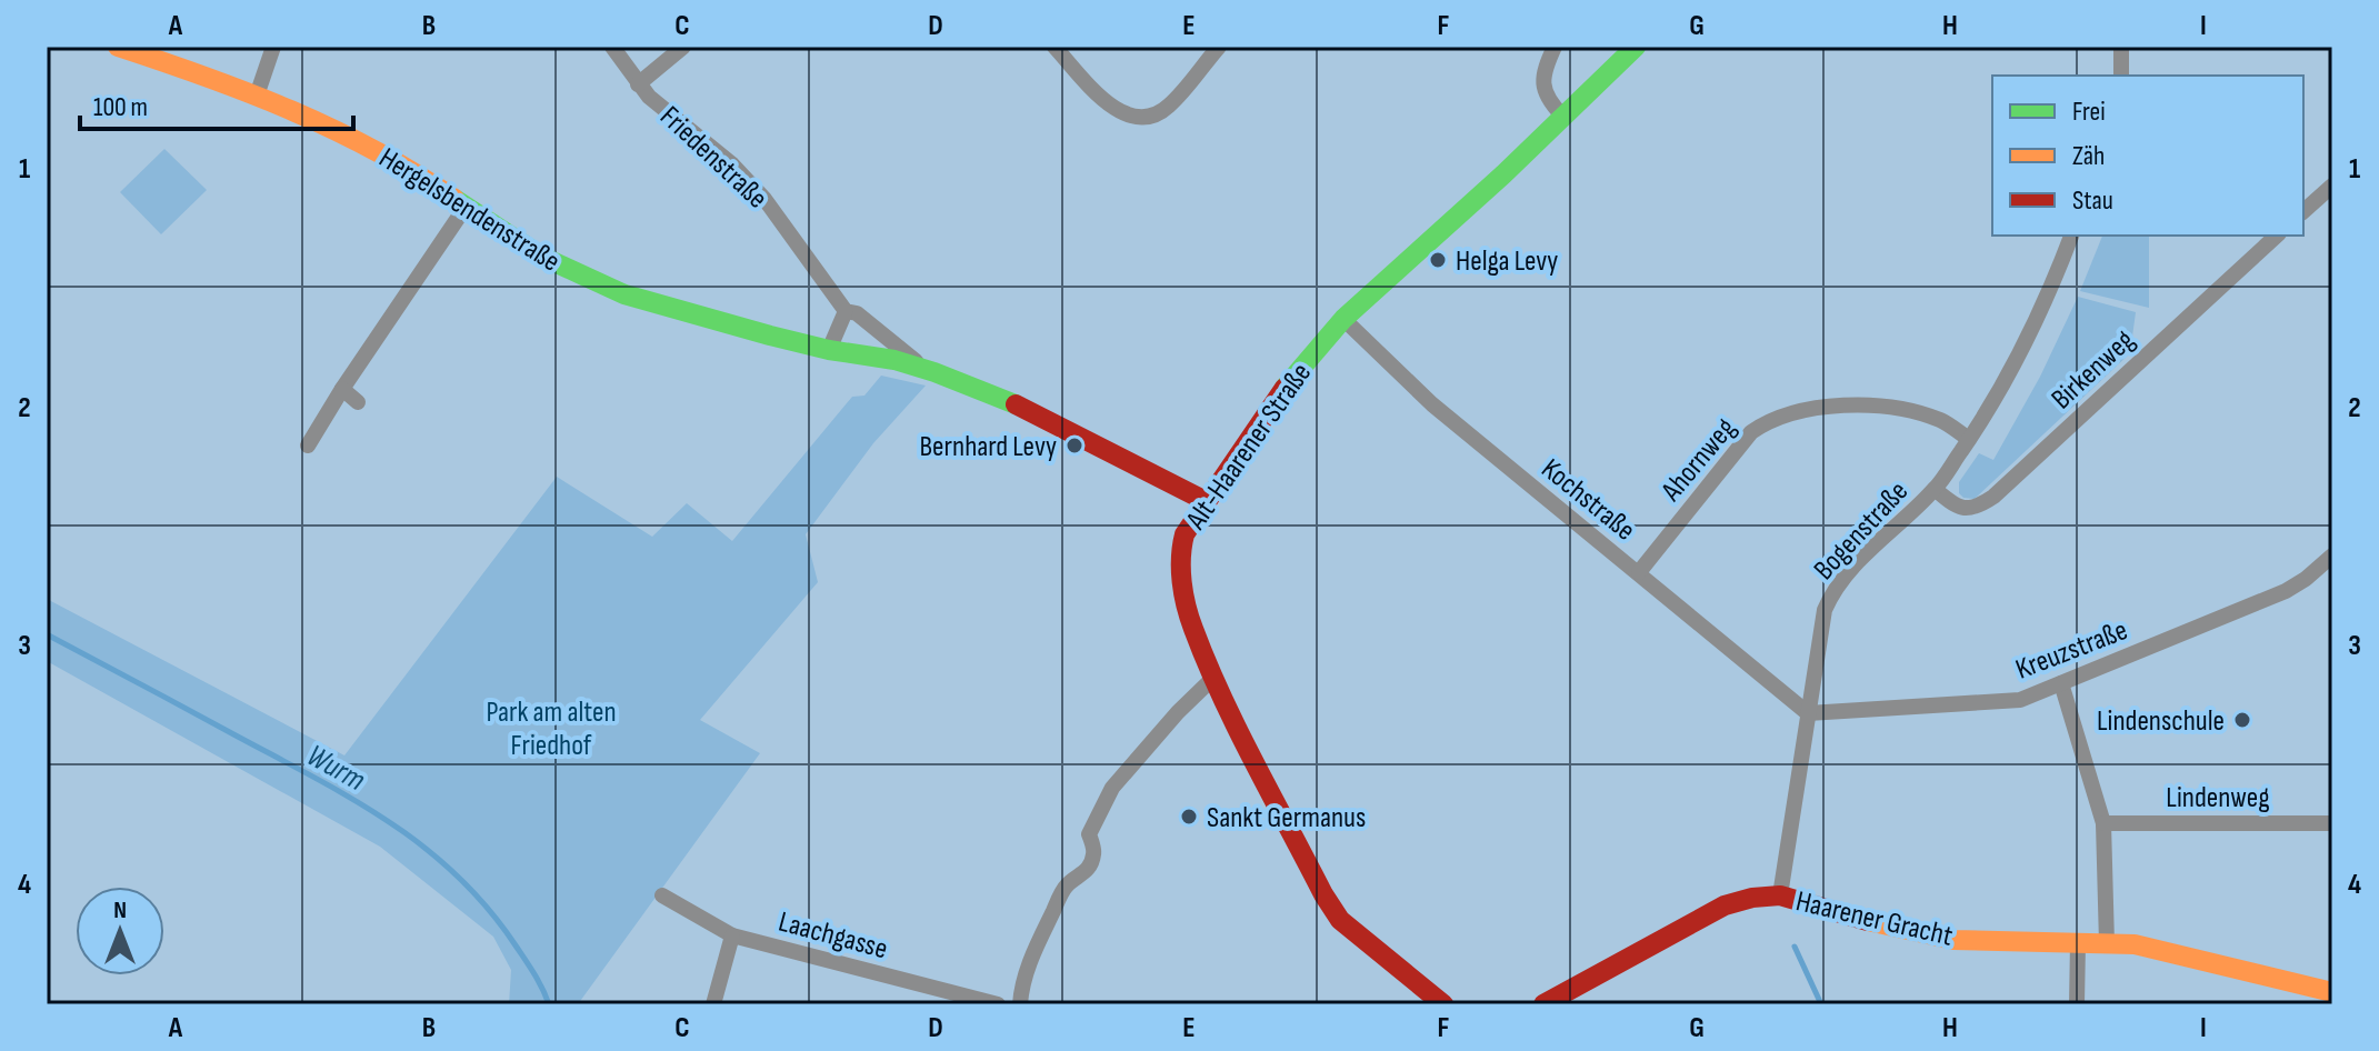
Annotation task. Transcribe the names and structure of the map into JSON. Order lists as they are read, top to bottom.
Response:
{
  "streets": {
    "main road": [
      "Friedenstraße",
      "Hergelsbendenstraße",
      "Alt-Haarener Straße",
      "Haarener Gracht"
    ],
    "street": [
      "Birkenweg",
      "Ahornweg",
      "Kochstraße",
      "Bogenstraße",
      "Kreuzstraße",
      "Lindenweg",
      "Laachgasse"
    ]
  },
  "crossings": [
    ["Friedenstraße", "Hergelsbendenstraße"],
    ["Friedenstraße", "Alt-Haarener Straße"],
    ["Birkenweg", "Bogenstraße"],
    ["Alt-Haarener Straße", "Kochstraße"],
    ["Ahornweg", "Kochstraße"],
    ["Ahornweg", "Bogenstraße"],
    ["Kochstraße", "Bogenstraße"],
    ["Kochstraße", "Kreuzstraße"],
    ["Bogenstraße", "Kreuzstraße"],
    ["Bogenstraße", "Haarener Gracht"]
  ],
  "water": ["Wurm"],
  "parks": ["Park am alten Friedhof"],
  "places": [
    "Helga Levy",
    "Bernhard Levy",
    "Lindenschule",
    "Sankt Germanus"
  ],
  "legend": ["Frei", "Zäh", "Stau"],
  "scale_bar": "100 m",
  "north": "top",
  "grid": {
    "columns": [
      "A",
      "B",
      "C",
      "D",
      "E",
      "F",
      "G",
      "H",
      "I"
    ],
    "rows": [
      "1",
      "2",
      "3",
      "4"
    ]
  }
}
